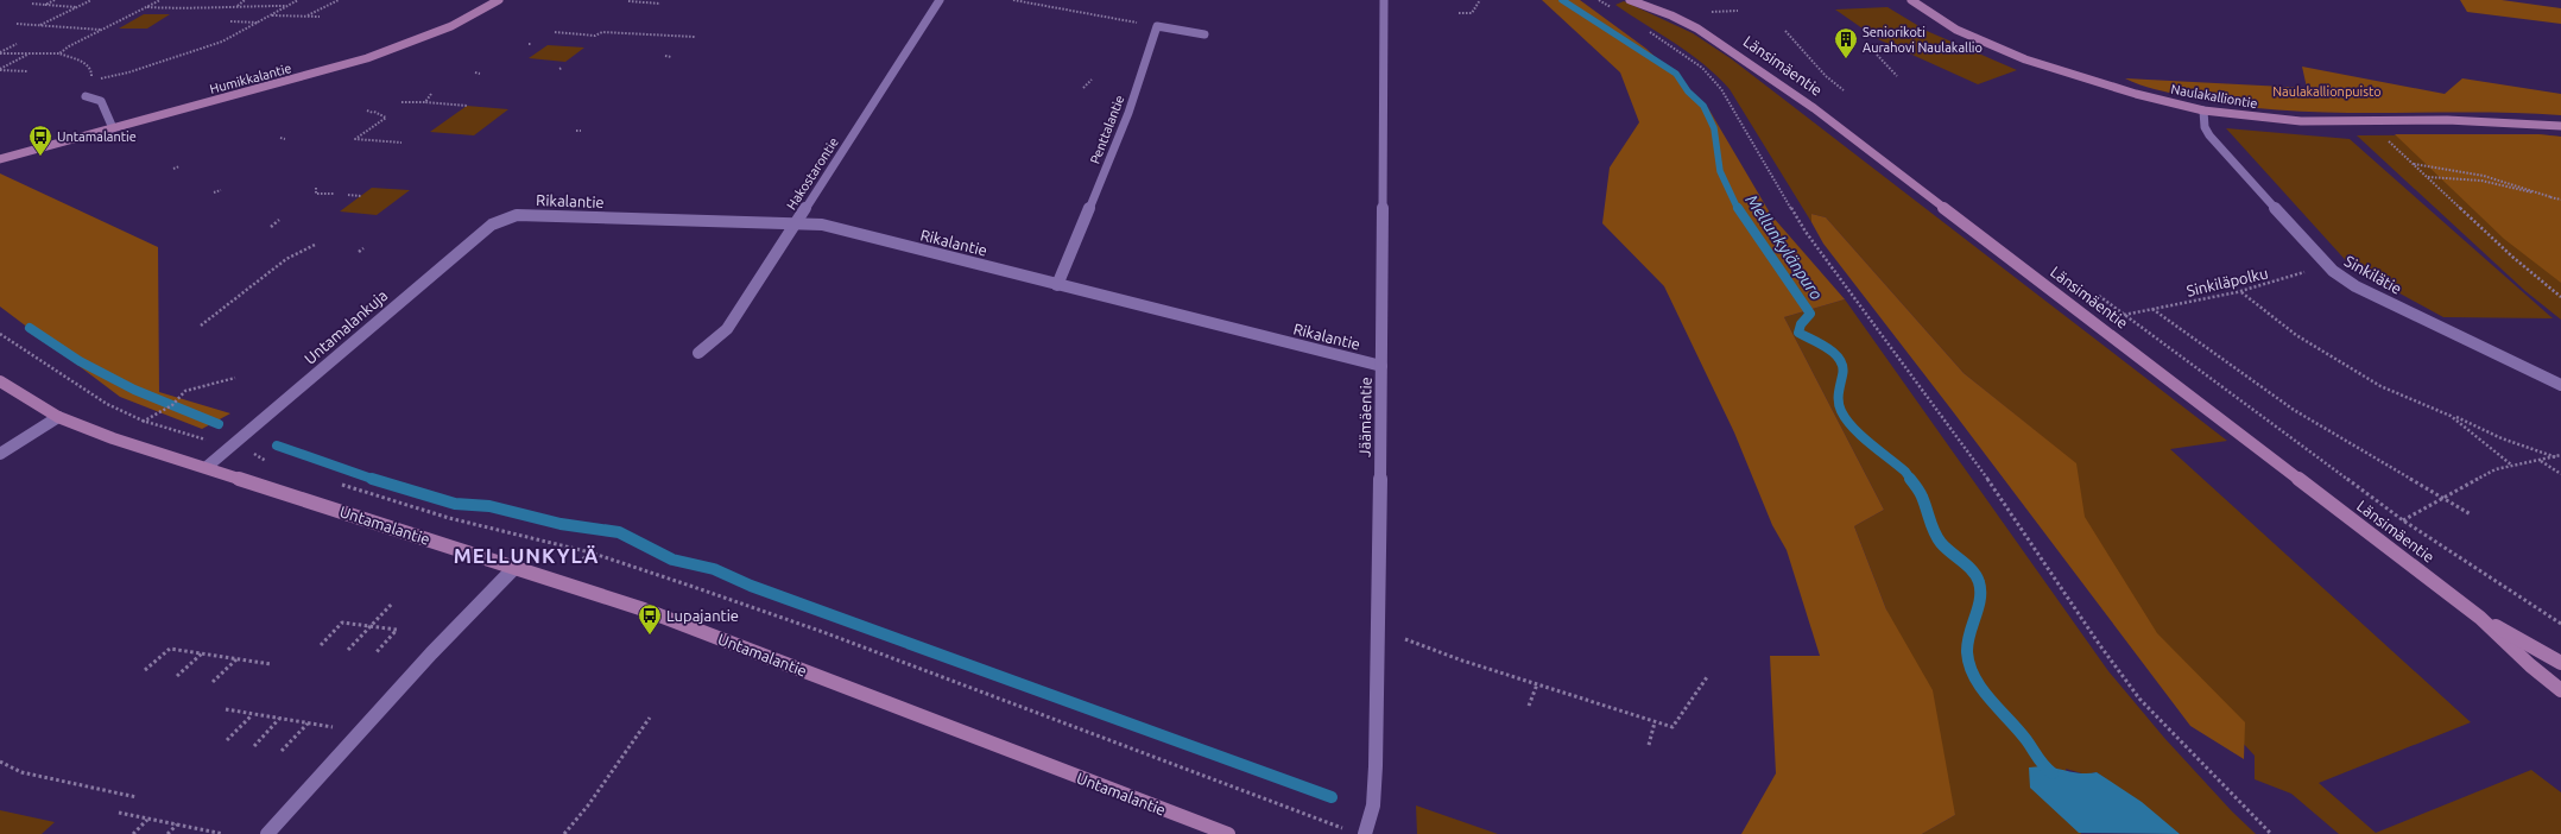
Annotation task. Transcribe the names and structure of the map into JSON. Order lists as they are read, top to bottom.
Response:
{
  "streets": {
    "street": [
      "Länsimäentie",
      "Humikkalantie",
      "Naulakalliontie",
      "Penttalantie",
      "Hakostarontie",
      "Rikalantie",
      "Sinkilätie",
      "Untamalankuja",
      "Jäämäentie",
      "Untamalantie"
    ],
    "path": ["Sinkiläpolku"]
  },
  "crossings": [
    ["Naulakalliontie", "Sinkilätie"],
    ["Penttalantie", "Rikalantie"],
    ["Hakostarontie", "Rikalantie"],
    ["Rikalantie", "Untamalankuja"],
    ["Rikalantie", "Jäämäentie"],
    ["Sinkilätie", "Sinkiläpolku"],
    ["Untamalankuja", "Untamalantie"]
  ],
  "districts": ["MELLUNKYLÄ"],
  "water": ["Mellunkylänpuro"],
  "parks": ["Naulakallionpuisto"],
  "places": {
    "building": ["Seniorikoti Aurahovi Naulakallio"],
    "bus stop": ["Untamalantie", "Lupajantie"]
  }
}
